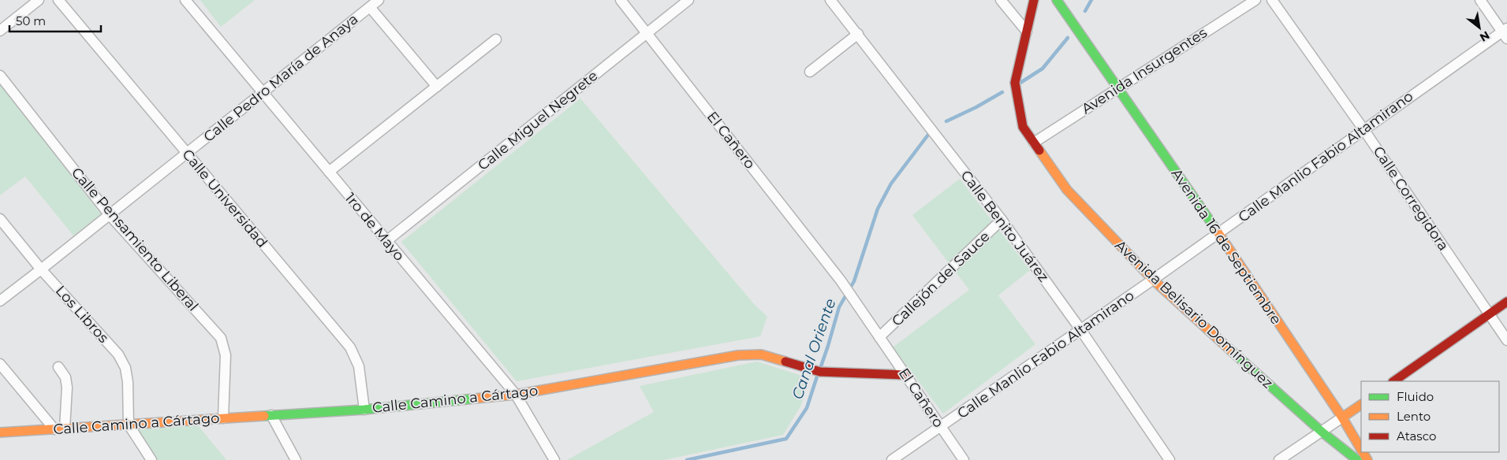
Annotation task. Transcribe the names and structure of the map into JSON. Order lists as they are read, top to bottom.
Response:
{
  "streets": {
    "main road": ["Avenida 16 de Septiembre", "Avenida Belisario Domínguez", "Calle Camino a Cártago"],
    "street": [
      "Avenida Insurgentes",
      "Calle Pedro María de Anaya",
      "Calle Miguel Negrete",
      "El Cañero",
      "Calle Manlio Fabio Altamirano",
      "Calle Universidad",
      "Calle Corregidora",
      "Calle Benito Juárez",
      "1ro de Mayo",
      "Calle Pensamiento Liberal",
      "Callejón del Sauce",
      "Los Libros"
    ]
  },
  "crossings": [
    ["Avenida Insurgentes", "Avenida 16 de Septiembre"],
    ["Avenida Insurgentes", "Avenida Belisario Domínguez"],
    ["Calle Pedro María de Anaya", "Calle Universidad"],
    ["Calle Pedro María de Anaya", "1ro de Mayo"],
    ["Calle Pedro María de Anaya", "Calle Pensamiento Liberal"],
    ["Calle Pedro María de Anaya", "Los Libros"],
    ["Calle Miguel Negrete", "El Cañero"],
    ["Calle Miguel Negrete", "1ro de Mayo"],
    ["El Cañero", "Calle Manlio Fabio Altamirano"],
    ["El Cañero", "Callejón del Sauce"],
    ["El Cañero", "Calle Camino a Cártago"],
    ["Calle Manlio Fabio Altamirano", "Calle Corregidora"],
    ["Calle Manlio Fabio Altamirano", "Calle Benito Juárez"],
    ["Calle Manlio Fabio Altamirano", "Avenida 16 de Septiembre"],
    ["Calle Manlio Fabio Altamirano", "Avenida Belisario Domínguez"],
    ["Calle Universidad", "Calle Camino a Cártago"],
    ["Calle Benito Juárez", "Callejón del Sauce"],
    ["1ro de Mayo", "Calle Camino a Cártago"],
    ["Calle Pensamiento Liberal", "Calle Camino a Cártago"],
    ["Los Libros", "Calle Camino a Cártago"]
  ],
  "water": ["Canal Oriente"],
  "legend": ["Fluido", "Lento", "Atasco"],
  "scale_bar": "50 m",
  "north": "bottom right"
}
